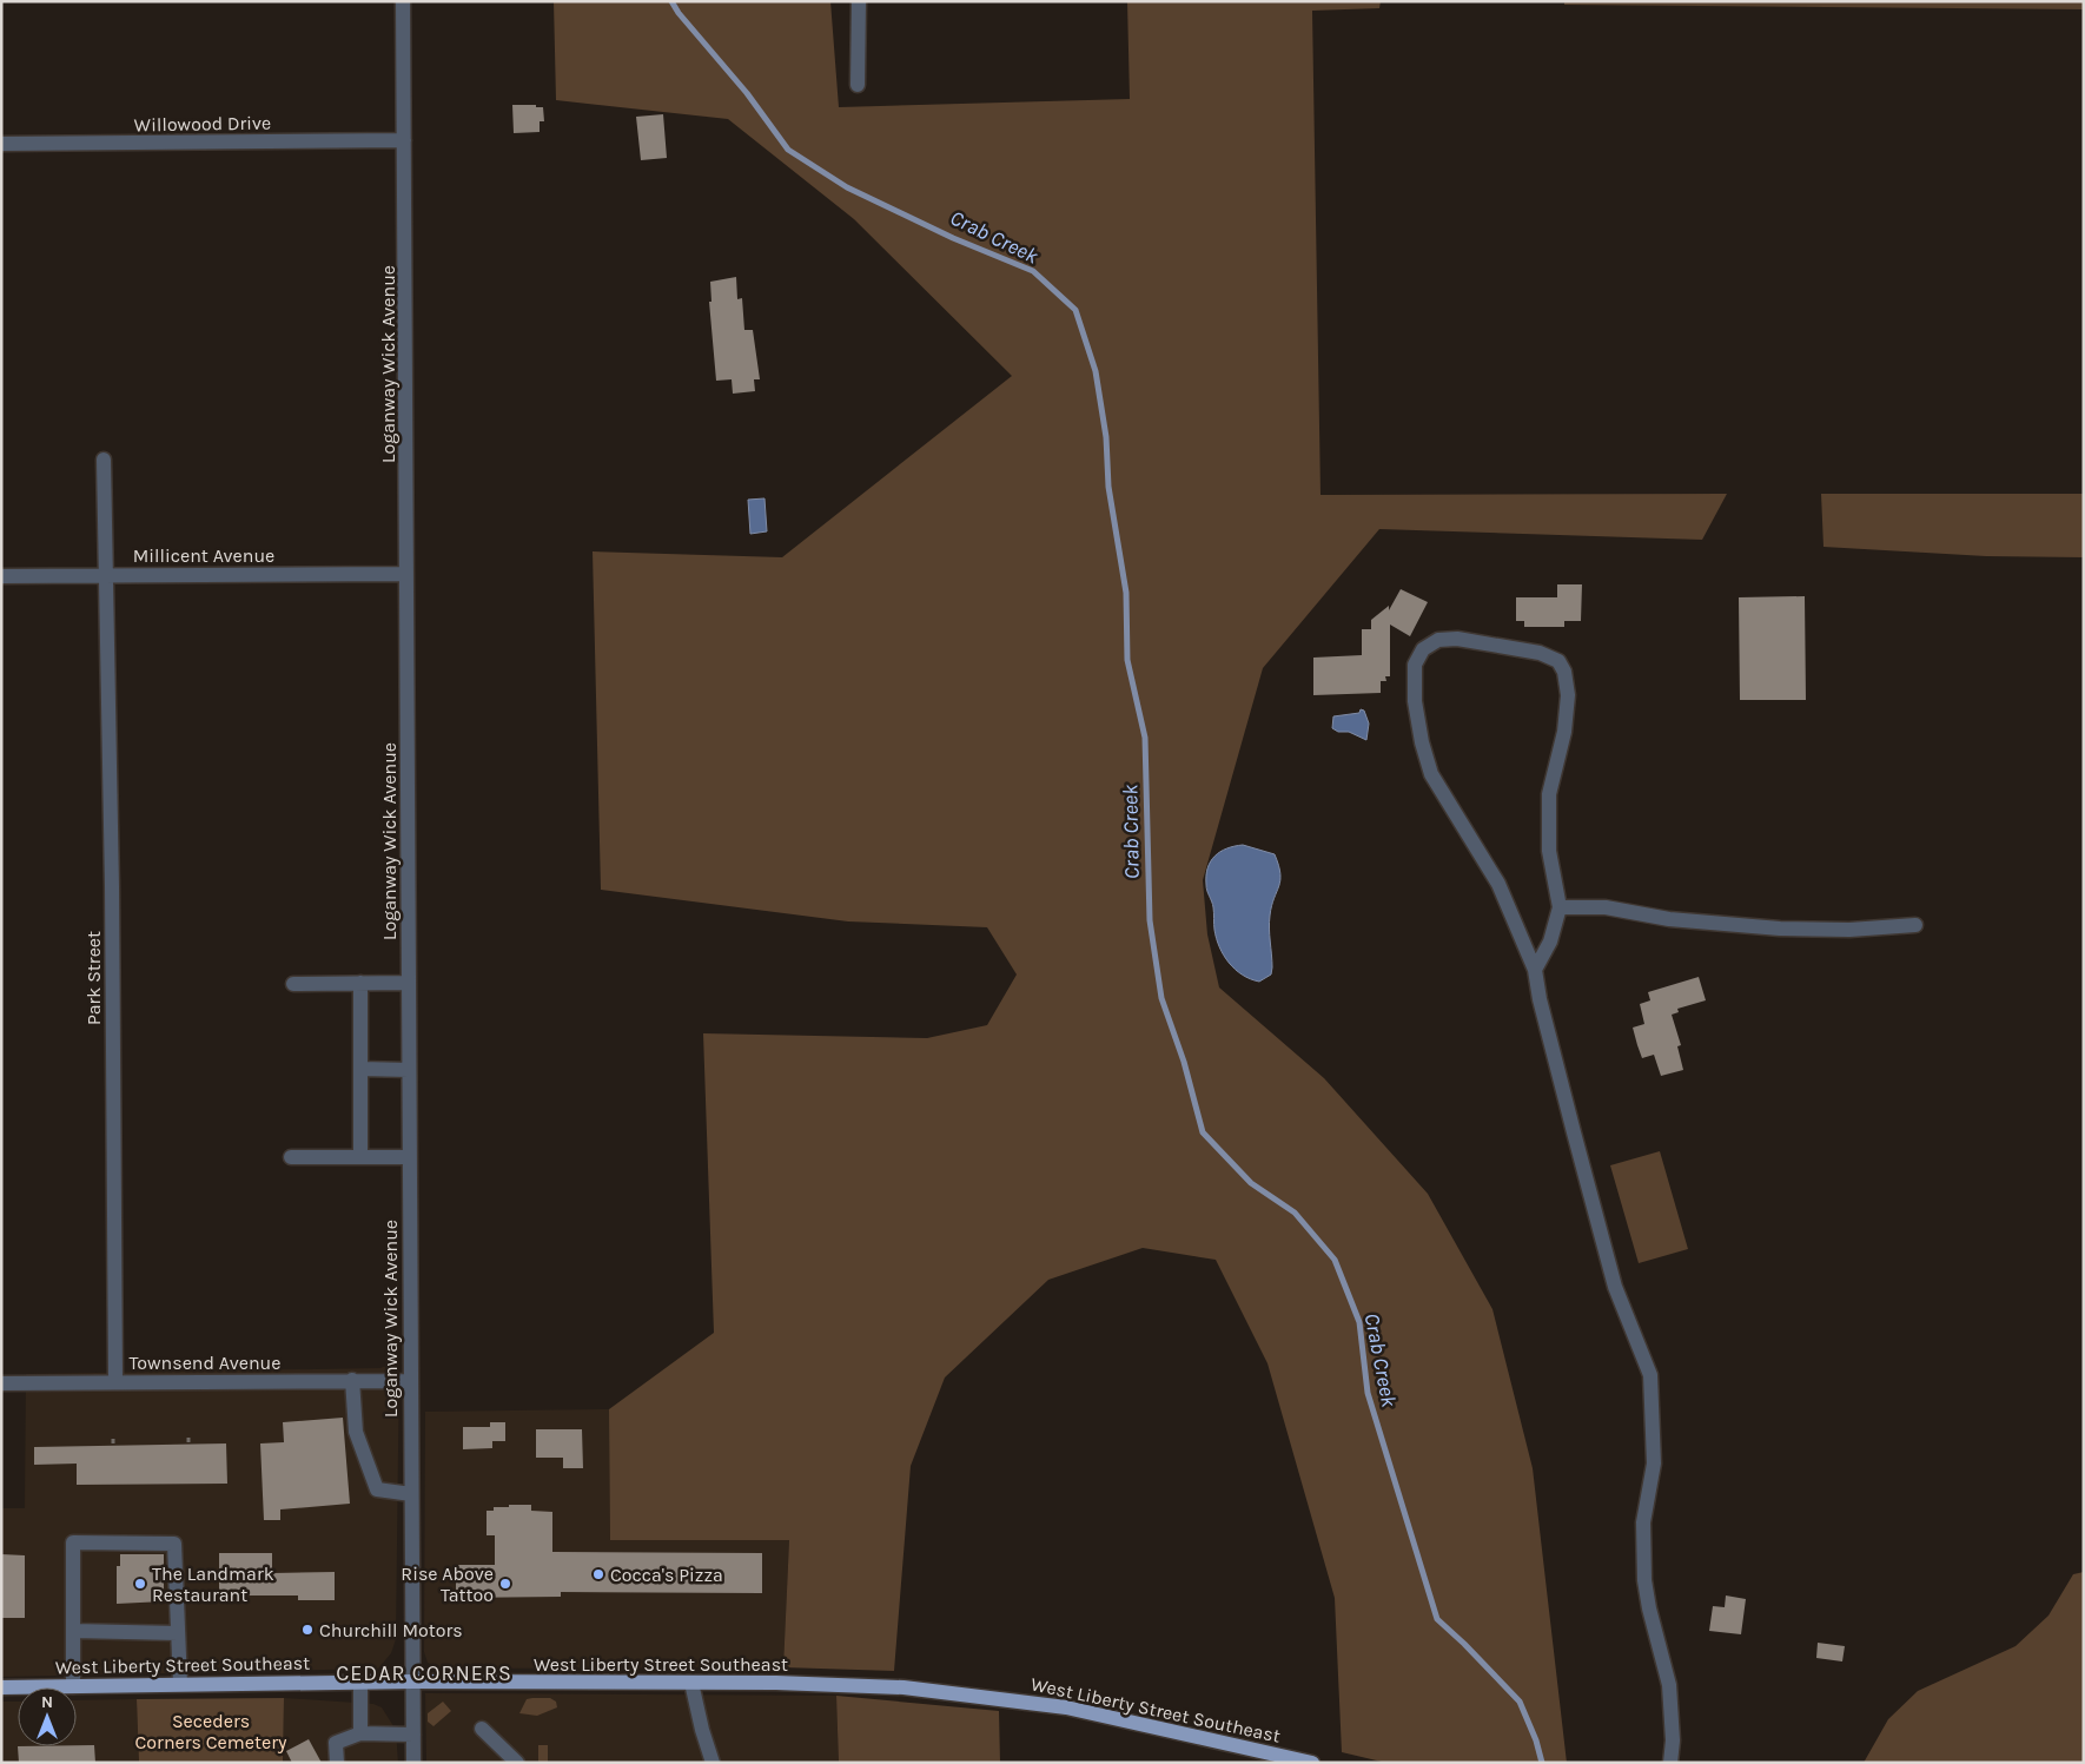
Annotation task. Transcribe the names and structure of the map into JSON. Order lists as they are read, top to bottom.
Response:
{
  "streets": {
    "main road": ["West Liberty Street Southeast"],
    "street": [
      "Willowood Drive",
      "Loganway Wick Avenue",
      "Millicent Avenue",
      "Park Street",
      "Townsend Avenue"
    ]
  },
  "crossings": [
    ["Willowood Drive", "Loganway Wick Avenue"],
    ["Loganway Wick Avenue", "Millicent Avenue"],
    ["Loganway Wick Avenue", "Townsend Avenue"],
    ["Loganway Wick Avenue", "West Liberty Street Southeast"],
    ["Millicent Avenue", "Park Street"],
    ["Park Street", "Townsend Avenue"]
  ],
  "districts": ["CEDAR CORNERS"],
  "water": ["Crab Creek"],
  "parks": ["Seceders Corners Cemetery"],
  "places": [
    "Cocca's Pizza",
    "The Landmark Restaurant",
    "Rise Above Tattoo",
    "Churchill Motors"
  ],
  "north": "top"
}
